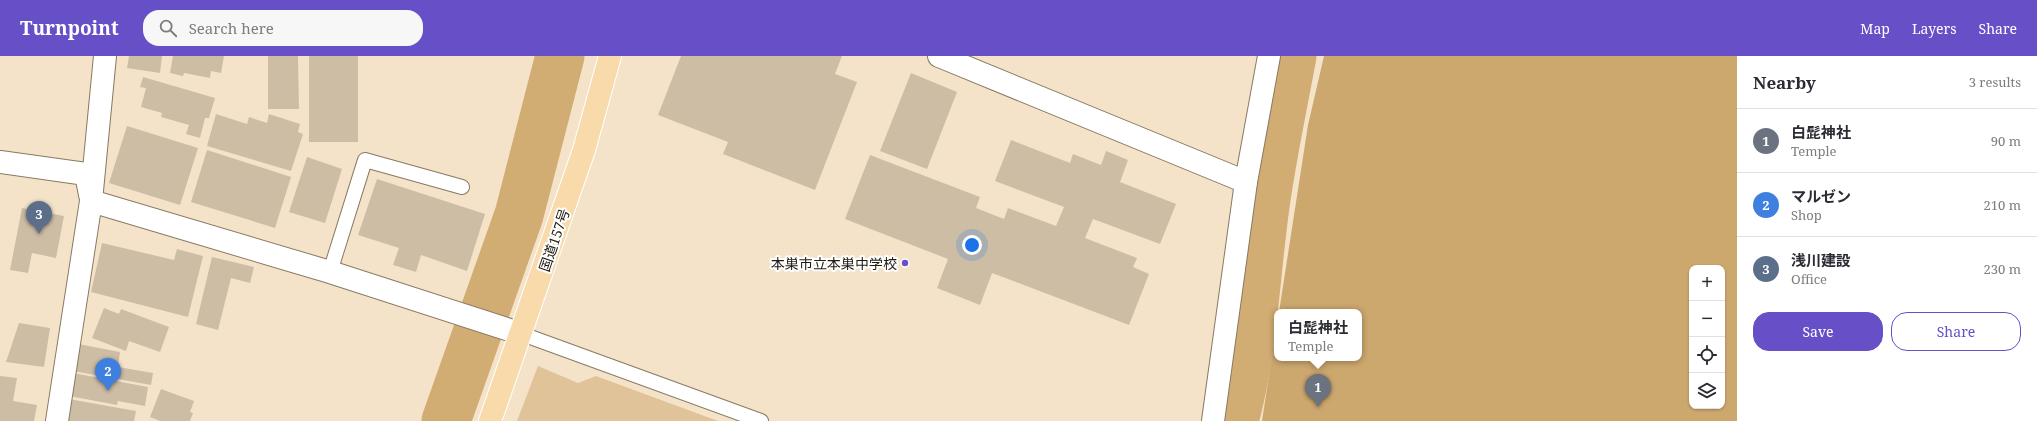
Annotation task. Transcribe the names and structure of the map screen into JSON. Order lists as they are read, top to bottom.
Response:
{
  "streets": {
    "highway": ["国道157号"]
  },
  "places": ["本巣市立本巣中学校"],
  "page": {
    "header": "Turnpoint",
    "search": "Search here",
    "nav": ["Map", "Layers", "Share"],
    "heading": ["Nearby", "3 results"],
    "list": [
      {
        "mark": "1",
        "name": "白髭神社",
        "note": "Temple",
        "value": "90 m"
      },
      {
        "mark": "2",
        "name": "マルゼン",
        "note": "Shop",
        "value": "210 m"
      },
      {
        "mark": "3",
        "name": "浅川建設",
        "note": "Office",
        "value": "230 m"
      }
    ],
    "pins": ["3", "2", "1"],
    "map_buttons": ["+", "−"],
    "buttons": ["Save", "Share"],
    "popup": ["白髭神社", "Temple"]
  }
}
